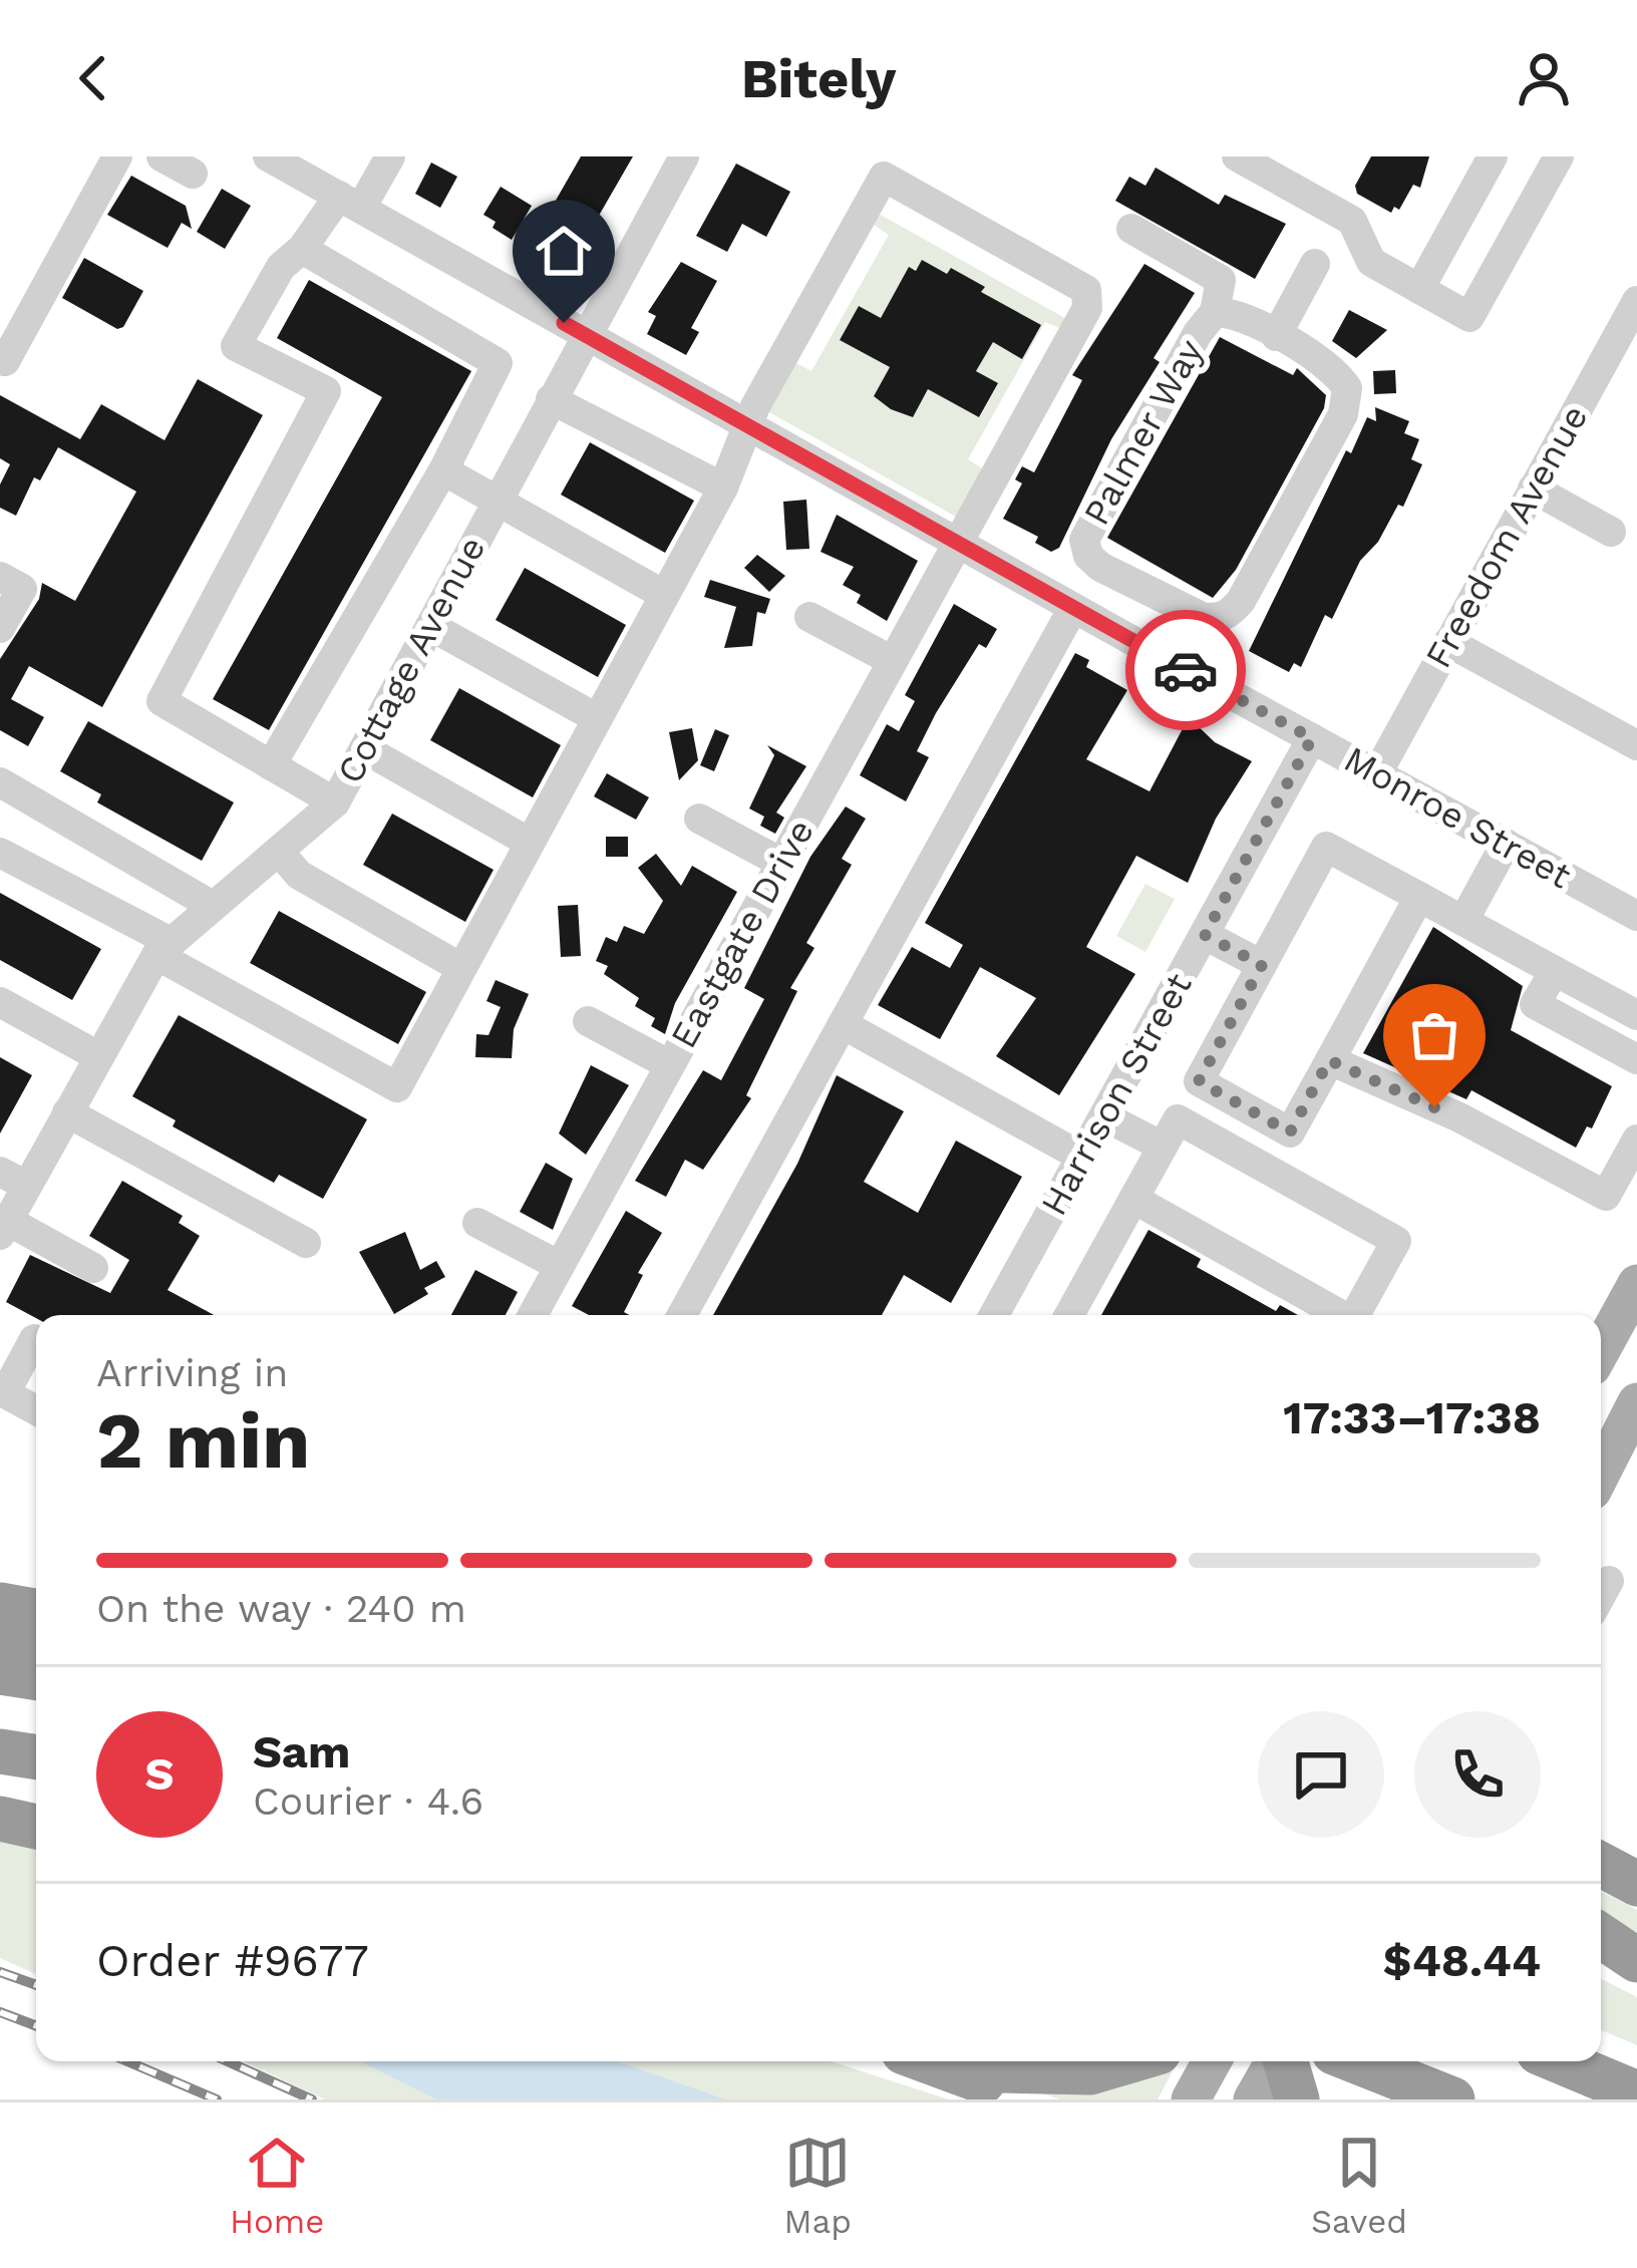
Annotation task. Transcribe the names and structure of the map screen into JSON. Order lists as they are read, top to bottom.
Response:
{
  "streets": {
    "street": [
      "Palmer Way",
      "Freedom Avenue",
      "Cottage Avenue",
      "Monroe Street",
      "Eastgate Drive",
      "Harrison Street"
    ]
  },
  "crossings": [
    ["Freedom Avenue", "Monroe Street"],
    ["Cottage Avenue", "Monroe Street"],
    ["Monroe Street", "Eastgate Drive"],
    ["Monroe Street", "Harrison Street"]
  ],
  "page": {
    "header": "Bitely",
    "heading": ["2 min", "Arriving in", "17:33–17:38"],
    "panel": [
      "Sam",
      "Courier · 4.6",
      "Order #9677",
      "$48.44"
    ],
    "bar": "On the way · 240 m",
    "round": "S",
    "tabs": ["Home", "Map", "Saved"]
  }
}
